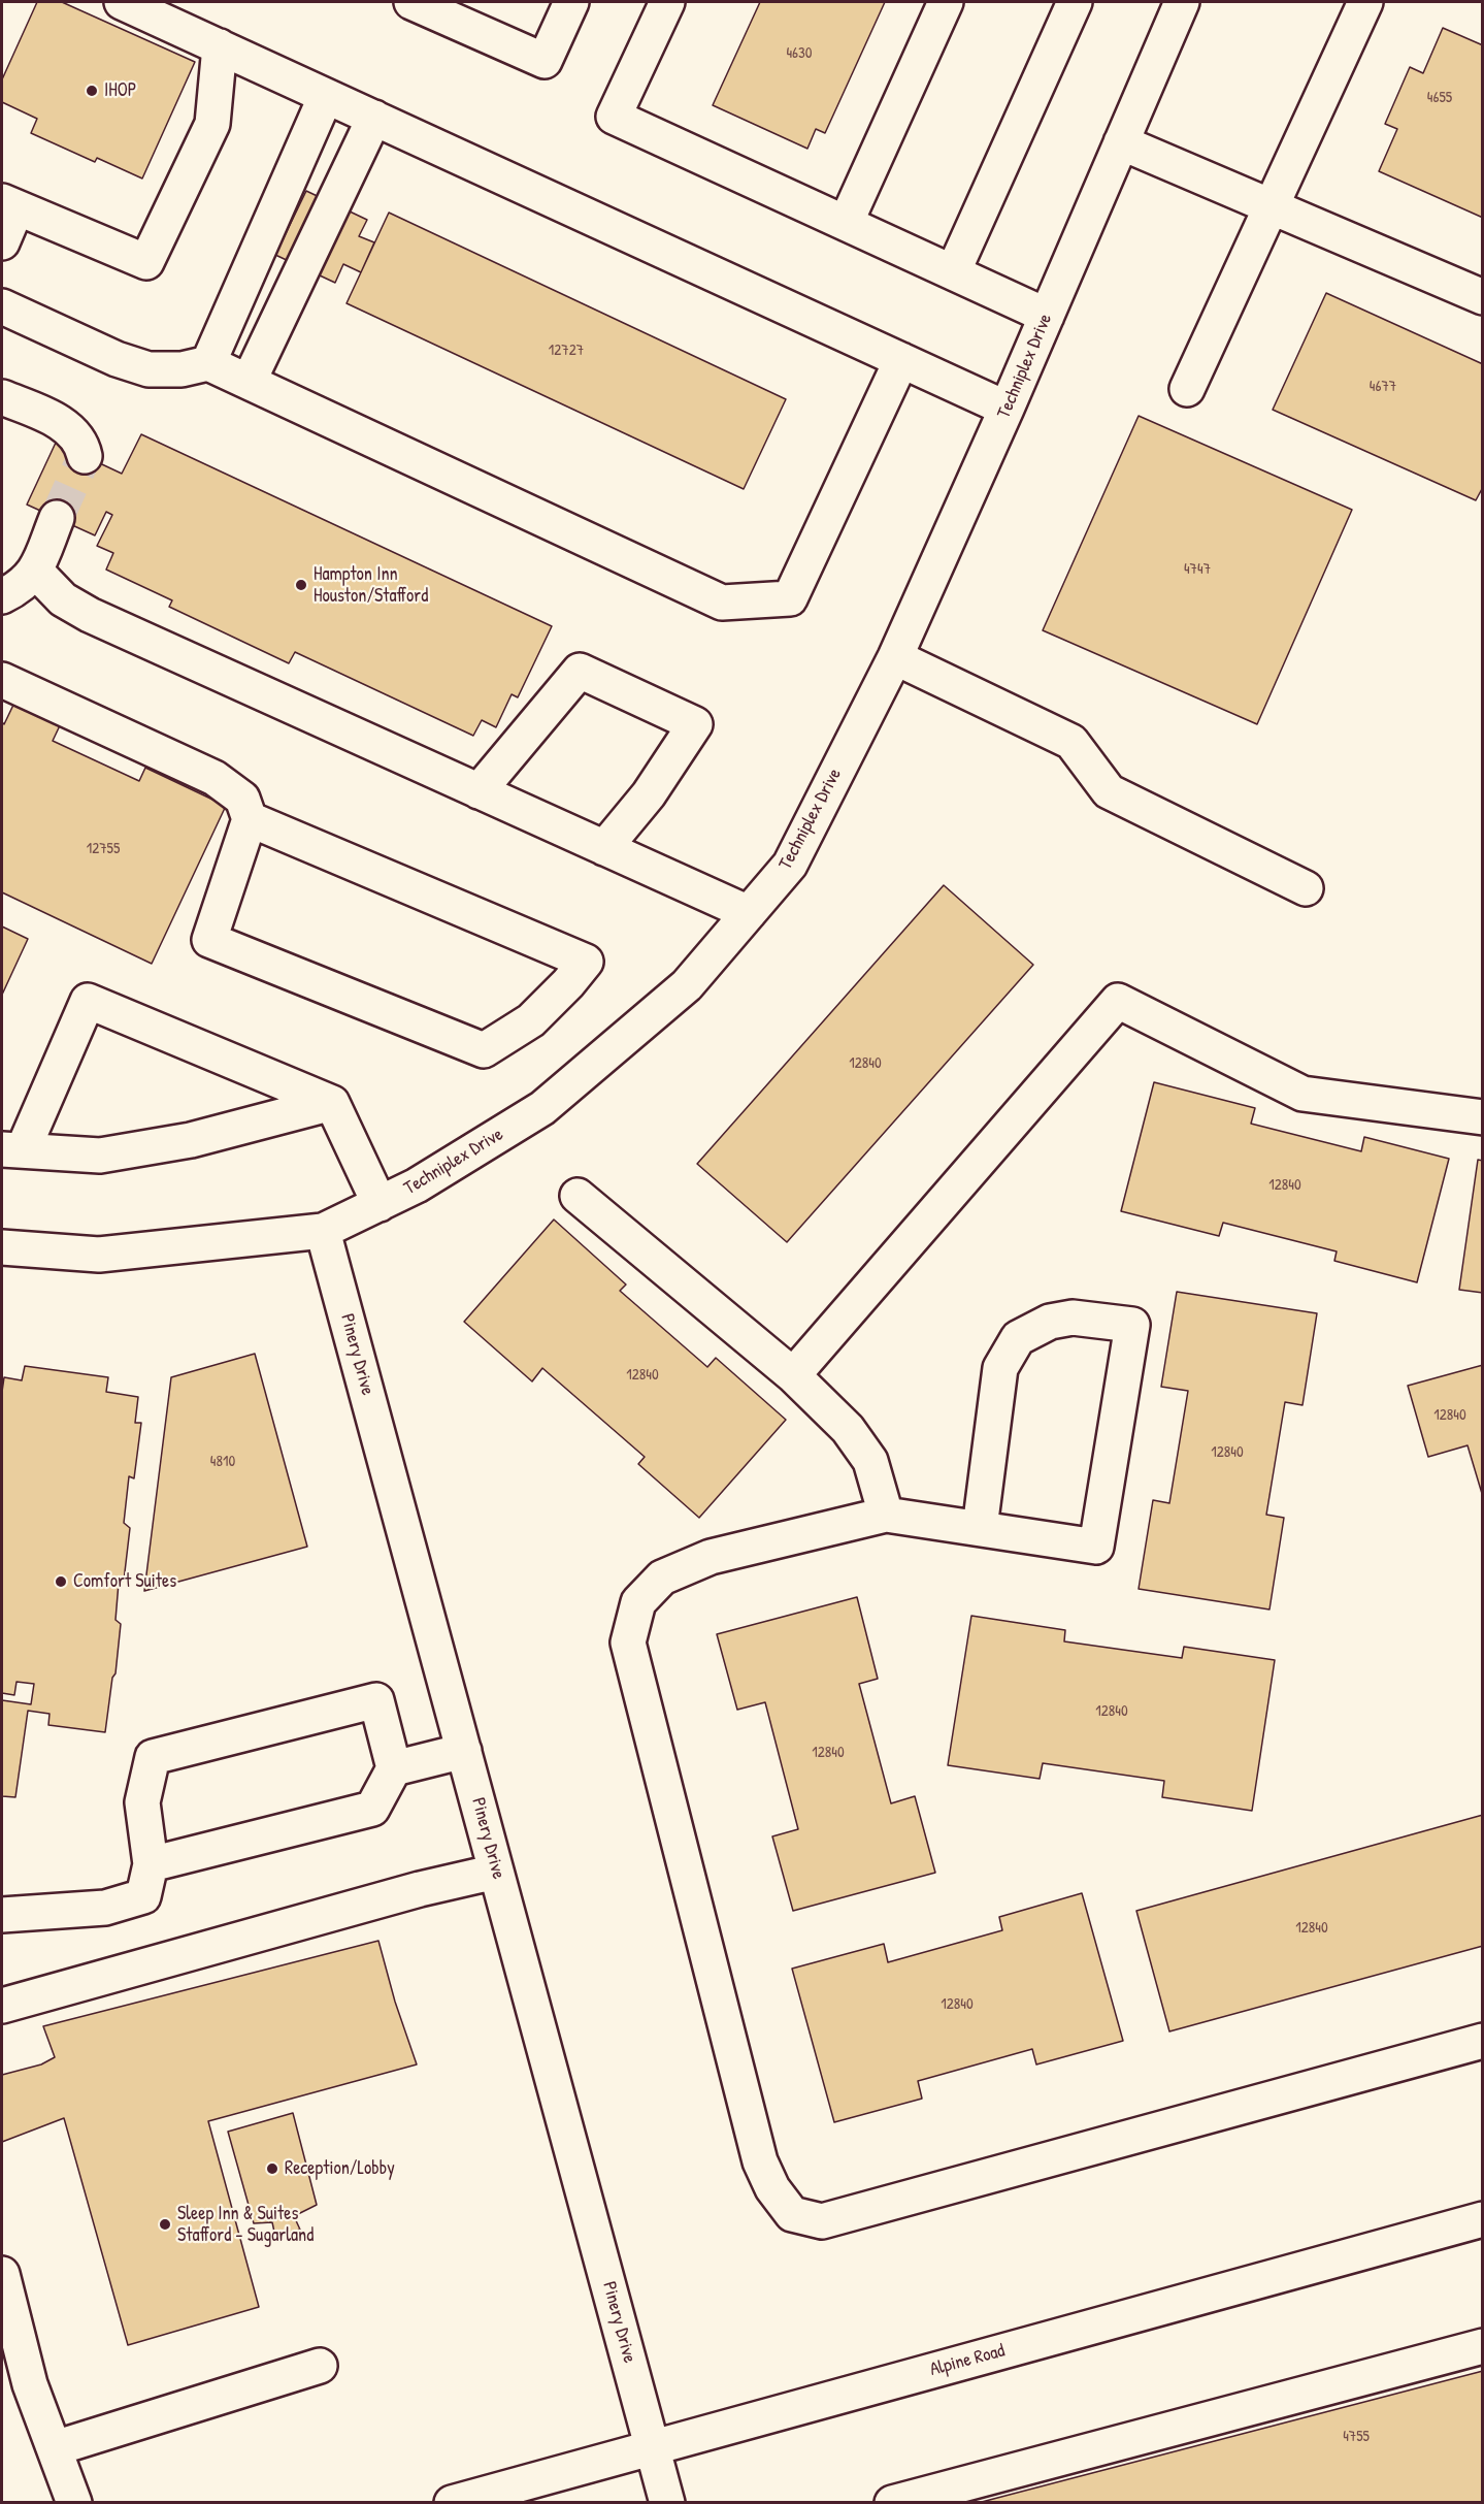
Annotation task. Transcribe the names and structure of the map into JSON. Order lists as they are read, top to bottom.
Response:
{
  "streets": {
    "street": ["Techniplex Drive", "Pinery Drive", "Alpine Road"]
  },
  "crossings": [
    ["Techniplex Drive", "Pinery Drive"],
    ["Pinery Drive", "Alpine Road"]
  ],
  "places": [
    "IHOP",
    "Hampton Inn Houston/Stafford",
    "Comfort Suites",
    "Reception/Lobby",
    "Sleep Inn & Suites Stafford - Sugarland"
  ],
  "house_numbers": [
    "4630",
    "4655",
    "12727",
    "4677",
    "4747",
    "12755",
    "12840",
    "12840",
    "12840",
    "12840",
    "12840",
    "4810",
    "12840",
    "12840",
    "12840",
    "12840",
    "4755"
  ]
}
